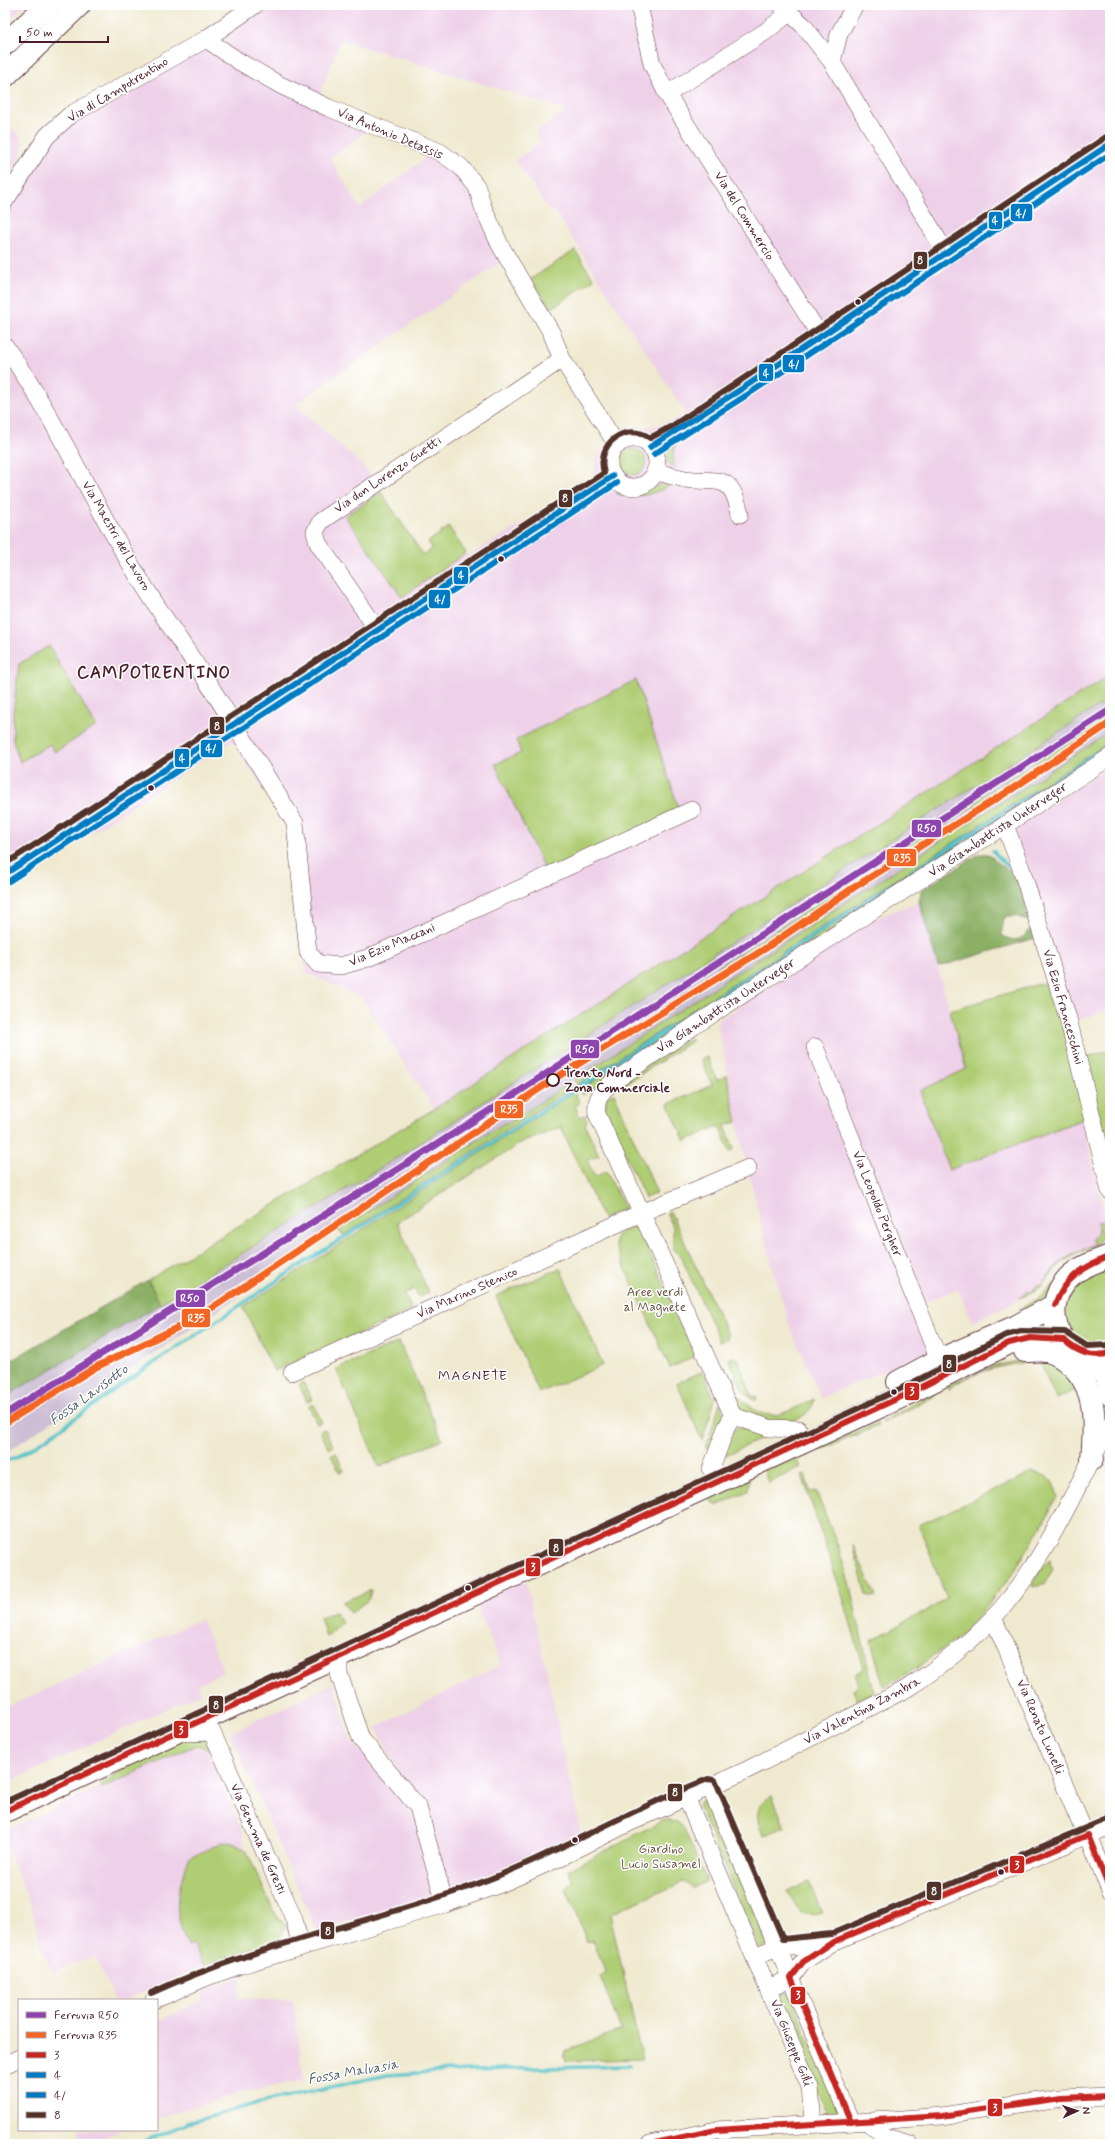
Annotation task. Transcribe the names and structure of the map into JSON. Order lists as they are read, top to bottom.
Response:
{
  "streets": {
    "street": [
      "Via di Campotrentino",
      "Via Antonio Detassis",
      "Via del Commercio",
      "Via don Lorenzo Guetti",
      "Via Maestri del Lavoro",
      "Via Giambattista Unterveger",
      "Via Ezio Maccani",
      "Via Ezio Franceschini",
      "Via Leopoldo Pergher",
      "Via Marino Stenico",
      "Via Valentina Zambra",
      "Via Renato Lunelli",
      "Via Gemma de Gresti",
      "Via Giuseppe Gilli"
    ]
  },
  "crossings": [
    ["Via di Campotrentino", "Via Antonio Detassis"],
    ["Via Antonio Detassis", "Via don Lorenzo Guetti"],
    ["Via Maestri del Lavoro", "Via Ezio Maccani"],
    ["Via Giambattista Unterveger", "Via Ezio Franceschini"],
    ["Via Giambattista Unterveger", "Via Marino Stenico"],
    ["Via Valentina Zambra", "Via Renato Lunelli"],
    ["Via Valentina Zambra", "Via Gemma de Gresti"],
    ["Via Valentina Zambra", "Via Giuseppe Gilli"]
  ],
  "districts": ["CAMPOTRENTINO", "MAGNETE"],
  "water": ["Fossa Lavisotto", "Fossa Malvasia"],
  "parks": ["Aree verdi al Magnete", "Giardino Lucio Susamel"],
  "places": ["Trento Nord - Zona Commerciale"],
  "lines": [
    "transit line 8",
    "transit line 4",
    "transit line 4/",
    "rail line R50",
    "rail line R35",
    "transit line 3"
  ],
  "legend": [
    "Ferrovia R50",
    "Ferrovia R35",
    "3",
    "4",
    "4/",
    "8"
  ],
  "scale_bar": "50 m",
  "north": "right"
}
